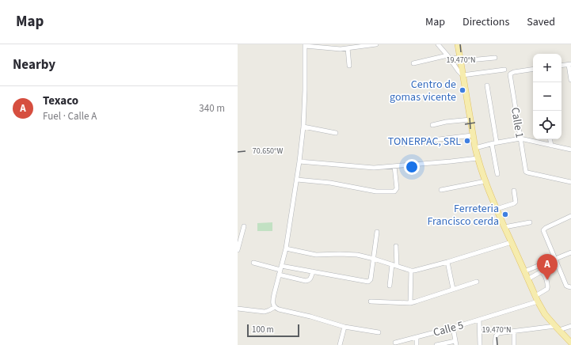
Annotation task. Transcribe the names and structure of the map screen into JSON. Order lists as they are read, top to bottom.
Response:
{
  "streets": {
    "street": ["Calle 1", "Calle 5"]
  },
  "places": ["Centro de gomas vicente", "TONERPAC, SRL", "Ferreteria Francisco cerda"],
  "scale_bar": "100 m",
  "page": {
    "header": "Map",
    "nav": ["Map", "Directions", "Saved"],
    "heading": "Nearby",
    "map_buttons": ["+", "−"],
    "list": [
      {
        "mark": "A",
        "name": "Texaco",
        "note": "Fuel · Calle A",
        "value": "340 m"
      }
    ],
    "pins": "A",
    "scale": "100 m"
  },
  "coordinates": ["19.470°N", "70.650°W"]
}
